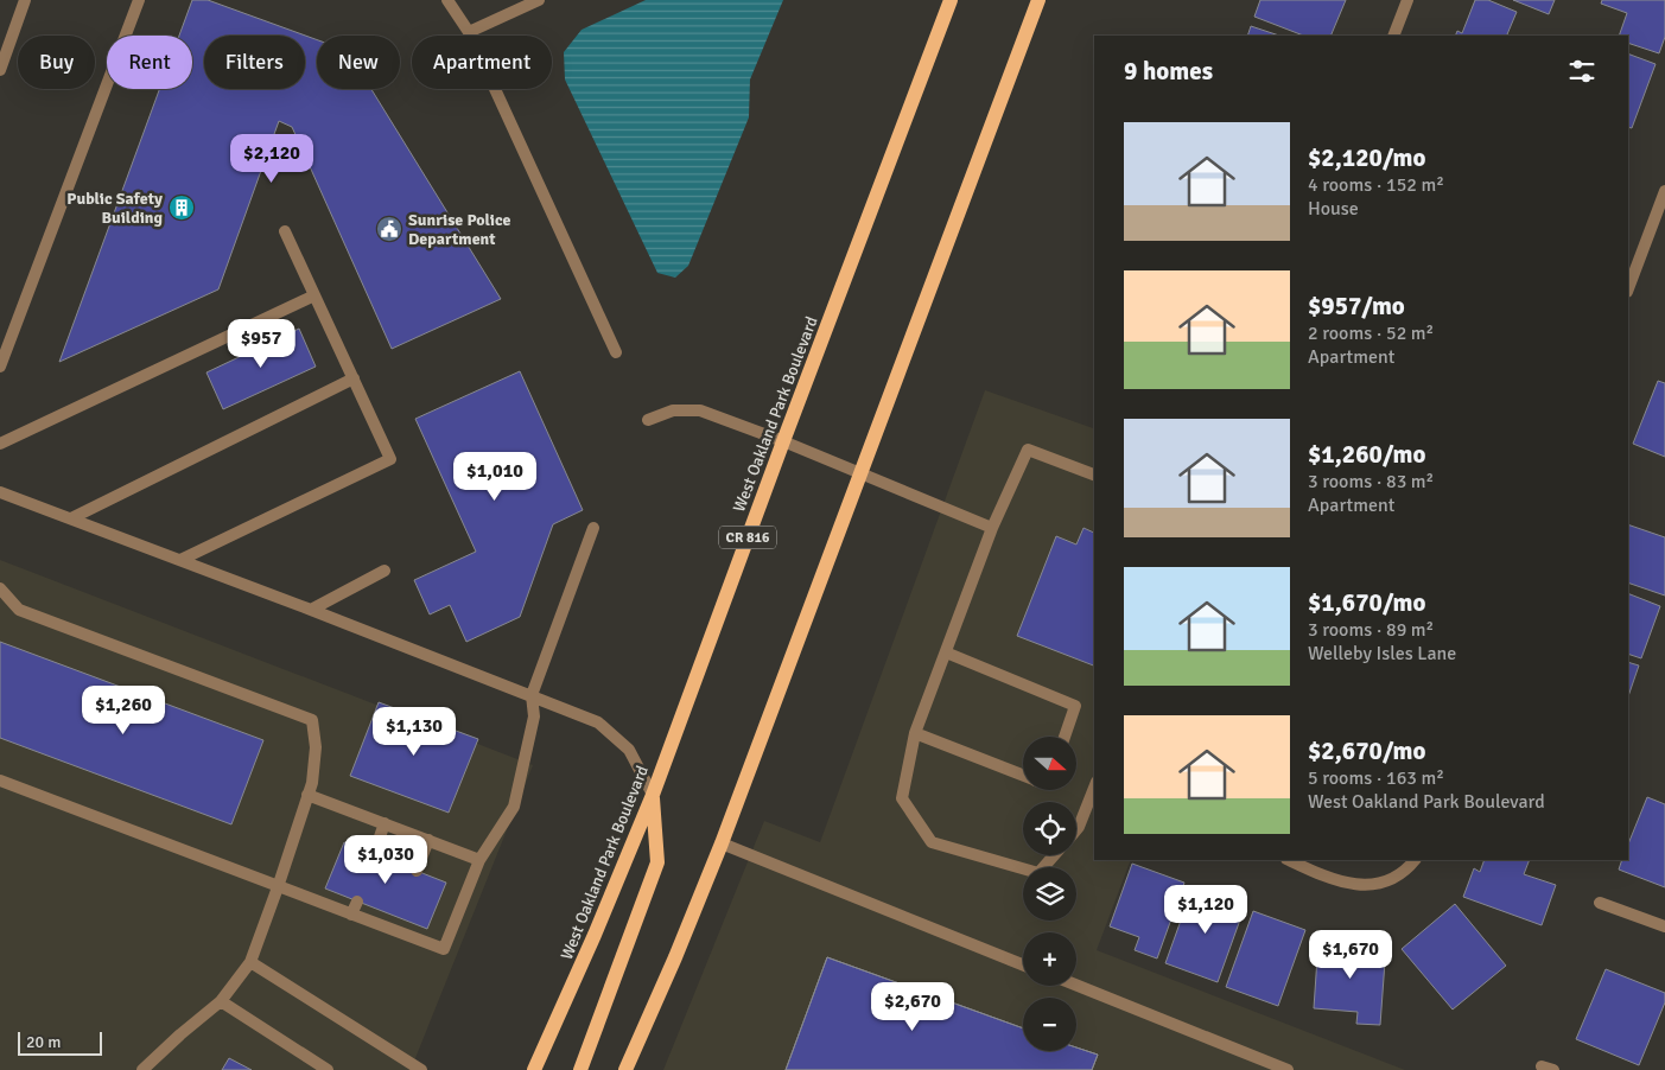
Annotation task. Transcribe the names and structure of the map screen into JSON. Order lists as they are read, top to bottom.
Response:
{
  "streets": {
    "main road": ["West Oakland Park Boulevard", "CR 816"]
  },
  "places": {
    "building": ["Public Safety Building"],
    "public building": ["Sunrise Police Department"]
  },
  "scale_bar": "20 m",
  "north": "right",
  "page": {
    "chip": [
      "Buy",
      "Rent",
      "Filters",
      "New",
      "Apartment"
    ],
    "heading": "9 homes",
    "list": [
      {
        "name": "$2,120/mo",
        "note": "4 rooms · 152 m² · House"
      },
      {
        "name": "$957/mo",
        "note": "2 rooms · 52 m² · Apartment"
      },
      {
        "name": "$1,260/mo",
        "note": "3 rooms · 83 m² · Apartment"
      },
      {
        "name": "$1,670/mo",
        "note": "3 rooms · 89 m² · Welleby Isles Lane"
      },
      {
        "name": "$2,670/mo",
        "note": "5 rooms · 163 m² · West Oakland Park Boulevard"
      }
    ],
    "price": [
      "$2,120",
      "$957",
      "$1,010",
      "$1,260",
      "$1,130",
      "$1,030",
      "$1,120",
      "$1,670",
      "$2,670"
    ],
    "map_buttons": ["+", "−"],
    "scale": "20 m"
  }
}
